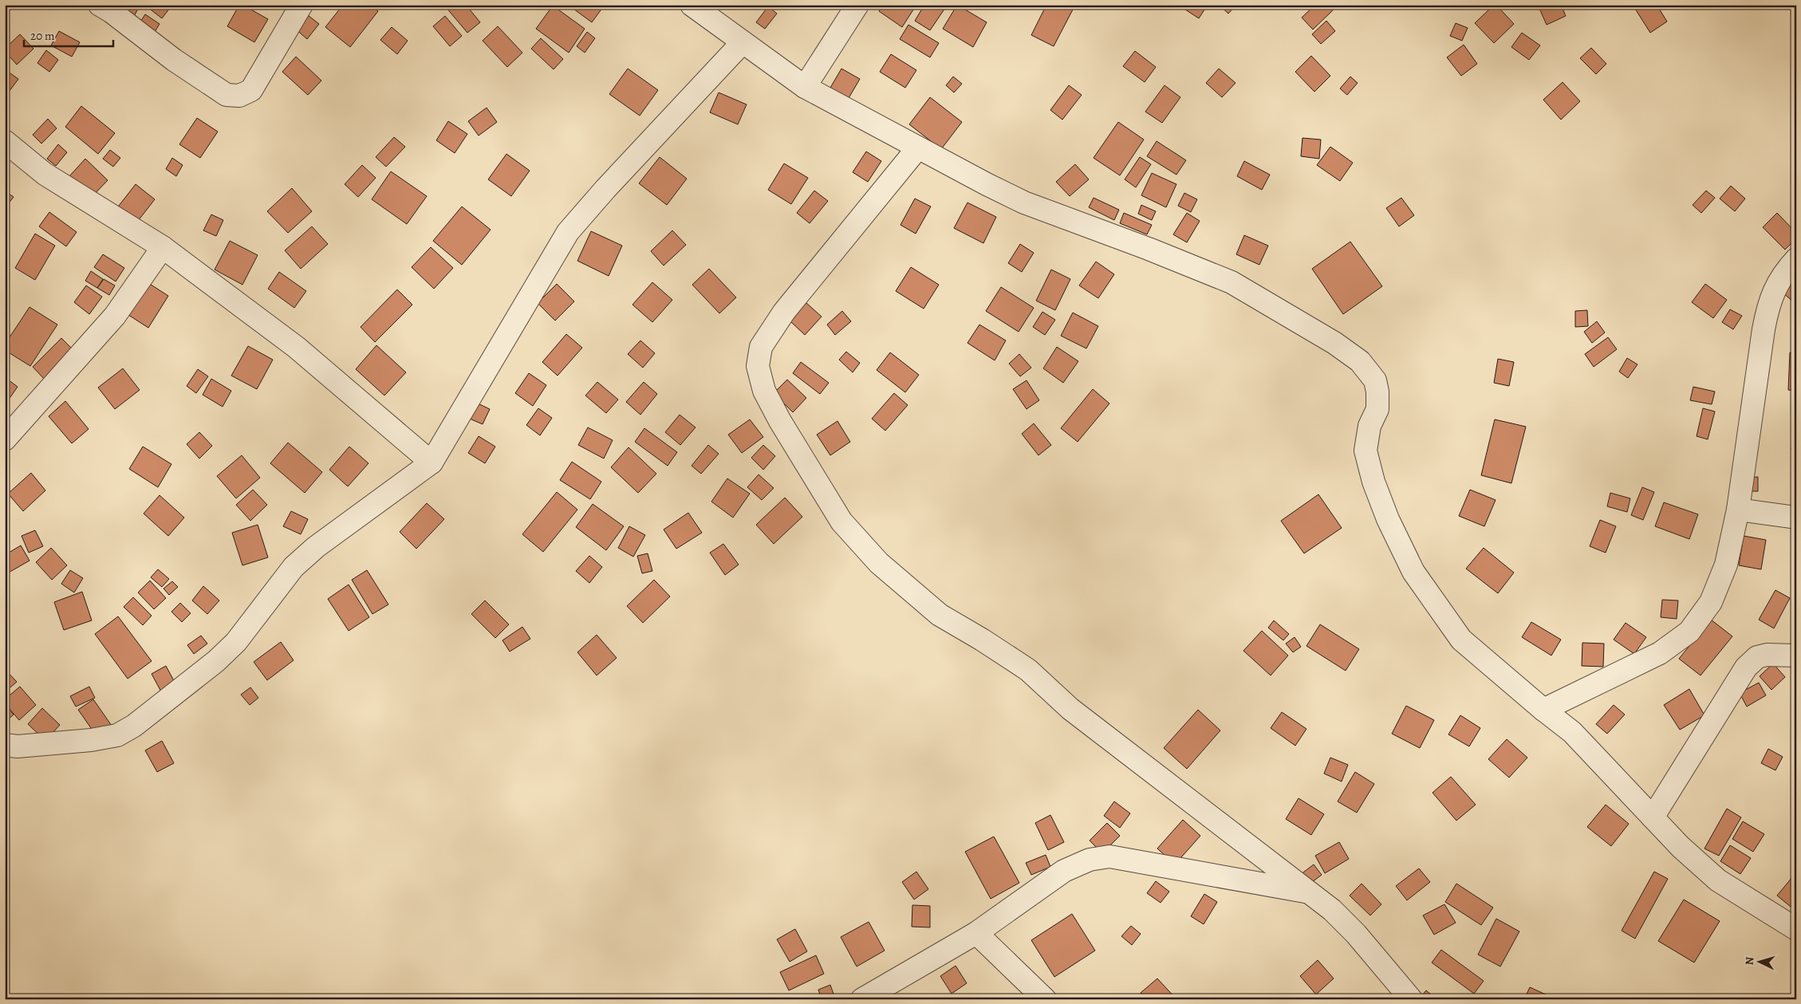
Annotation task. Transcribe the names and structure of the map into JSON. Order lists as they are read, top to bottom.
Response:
{
  "scale_bar": "20 m",
  "north": "left"
}
